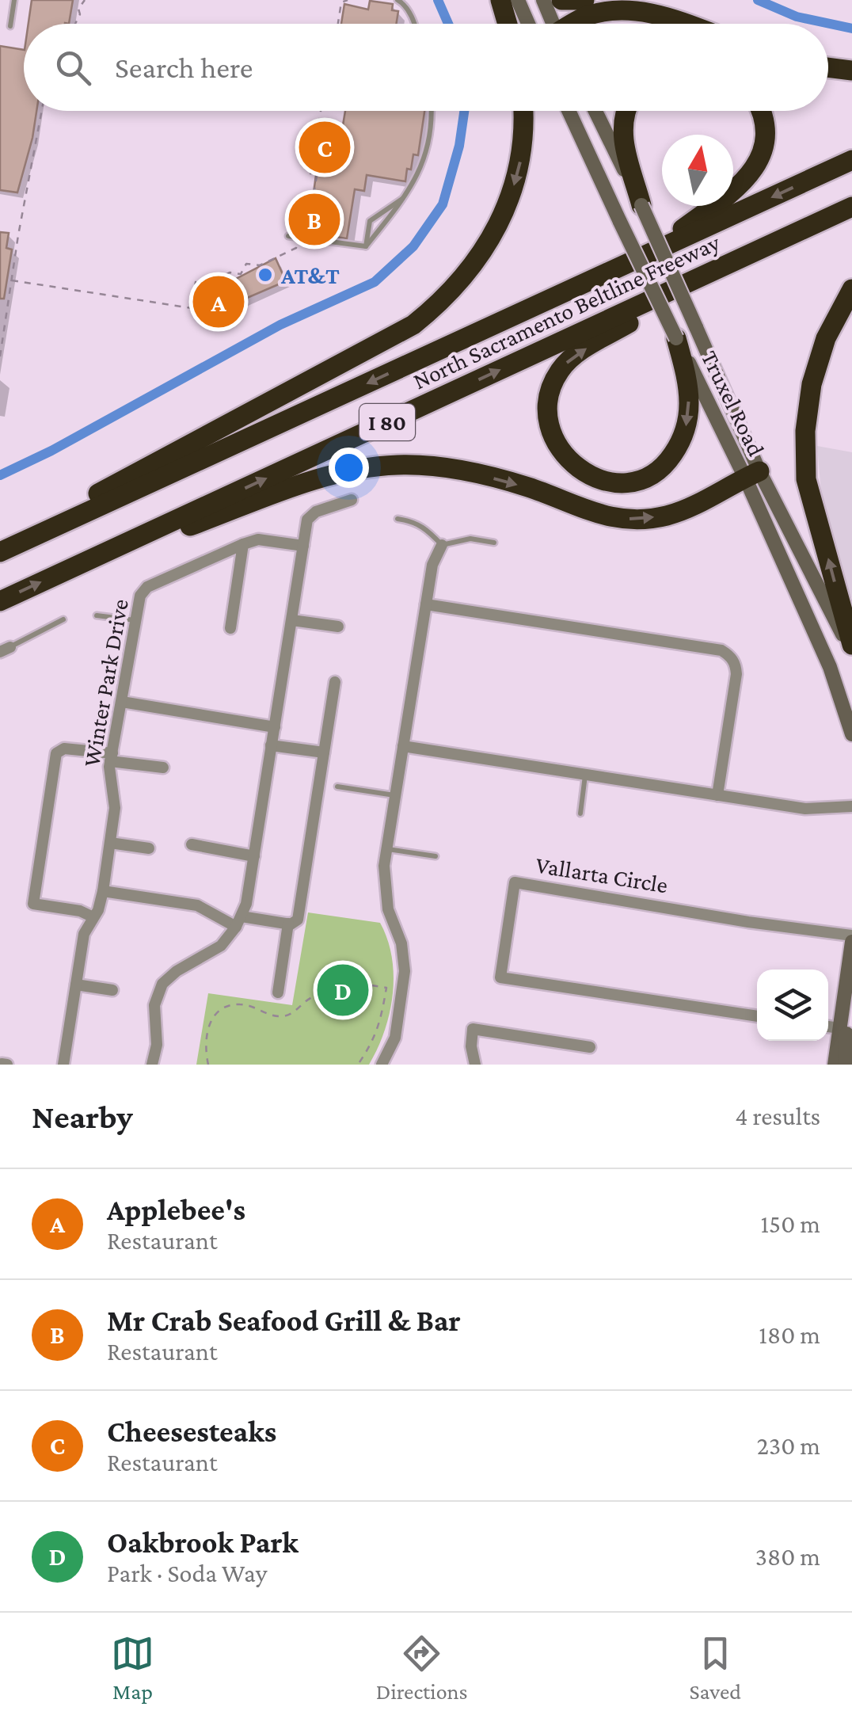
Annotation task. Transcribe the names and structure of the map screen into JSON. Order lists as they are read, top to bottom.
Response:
{
  "streets": {
    "highway": ["North Sacramento Beltline Freeway", "I 80"],
    "main road": ["Truxel Road"],
    "street": ["Winter Park Drive", "Vallarta Circle"]
  },
  "places": ["AT&T"],
  "north": "top",
  "page": {
    "search": "Search here",
    "pins": [
      "C",
      "B",
      "A",
      "D"
    ],
    "heading": ["Nearby", "4 results"],
    "list": [
      {
        "mark": "A",
        "name": "Applebee's",
        "note": "Restaurant",
        "value": "150 m"
      },
      {
        "mark": "B",
        "name": "Mr Crab Seafood Grill & Bar",
        "note": "Restaurant",
        "value": "180 m"
      },
      {
        "mark": "C",
        "name": "Cheesesteaks",
        "note": "Restaurant",
        "value": "230 m"
      },
      {
        "mark": "D",
        "name": "Oakbrook Park",
        "note": "Park · Soda Way",
        "value": "380 m"
      }
    ],
    "nav": ["Map", "Directions", "Saved"]
  }
}
